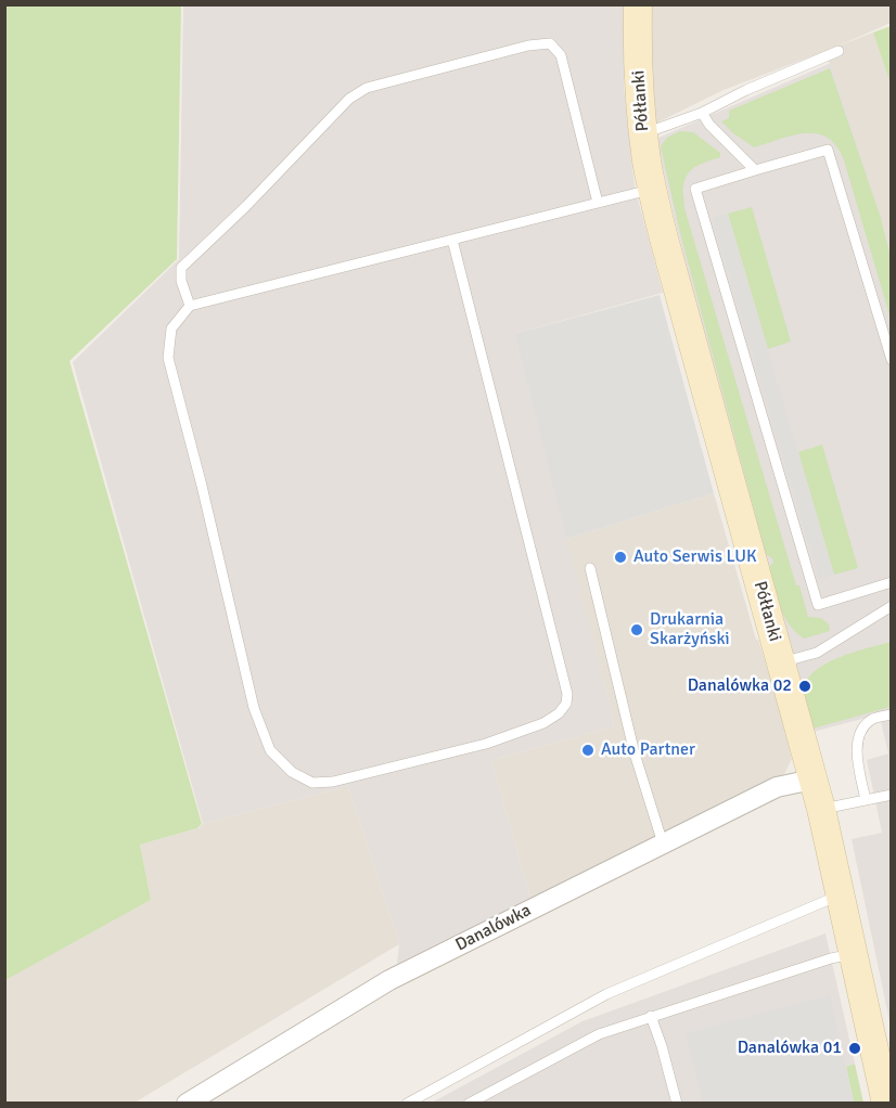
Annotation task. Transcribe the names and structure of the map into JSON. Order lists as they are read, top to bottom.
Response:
{
  "streets": {
    "street": ["Półłanki", "Danalówka"]
  },
  "crossings": [
    ["Półłanki", "Danalówka"]
  ],
  "places": [
    "Auto Serwis LUK",
    "Drukarnia Skarżyński",
    "Danalówka 02",
    "Auto Partner",
    "Danalówka 01"
  ]
}
